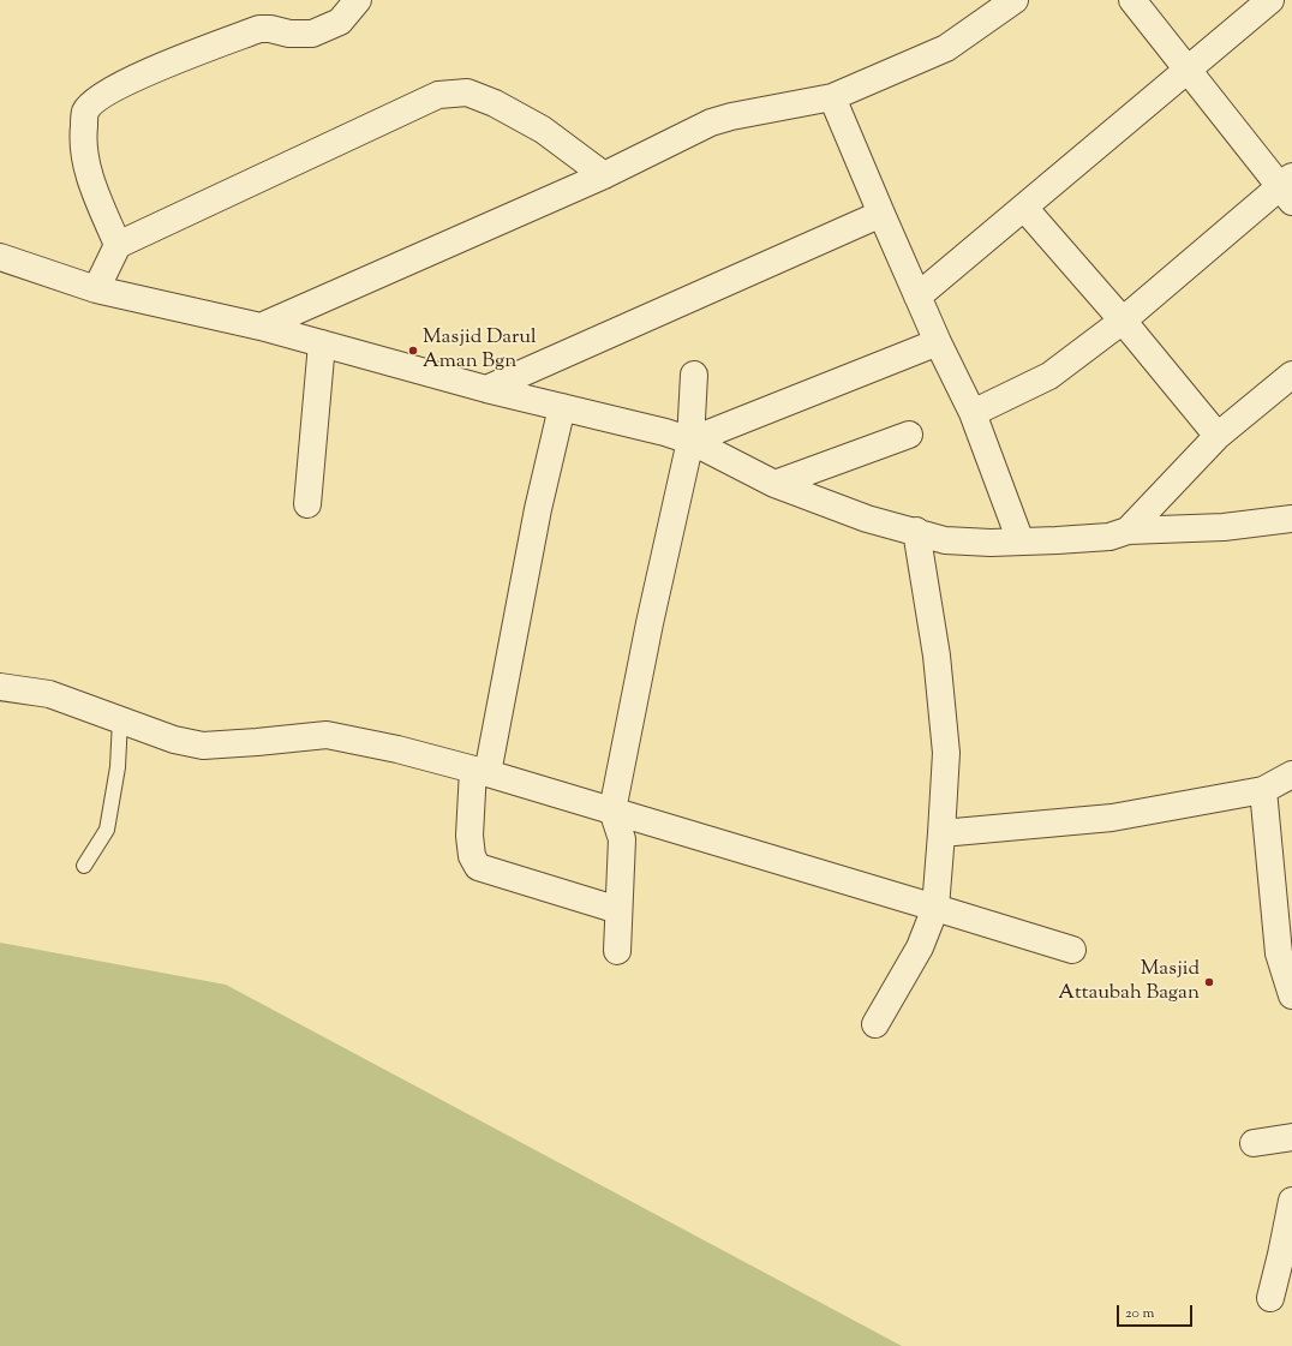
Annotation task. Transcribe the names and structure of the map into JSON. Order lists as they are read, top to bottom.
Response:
{
  "places": ["Masjid Darul Aman Bgn", "Masjid Attaubah Bagan"],
  "scale_bar": "20 m"
}
